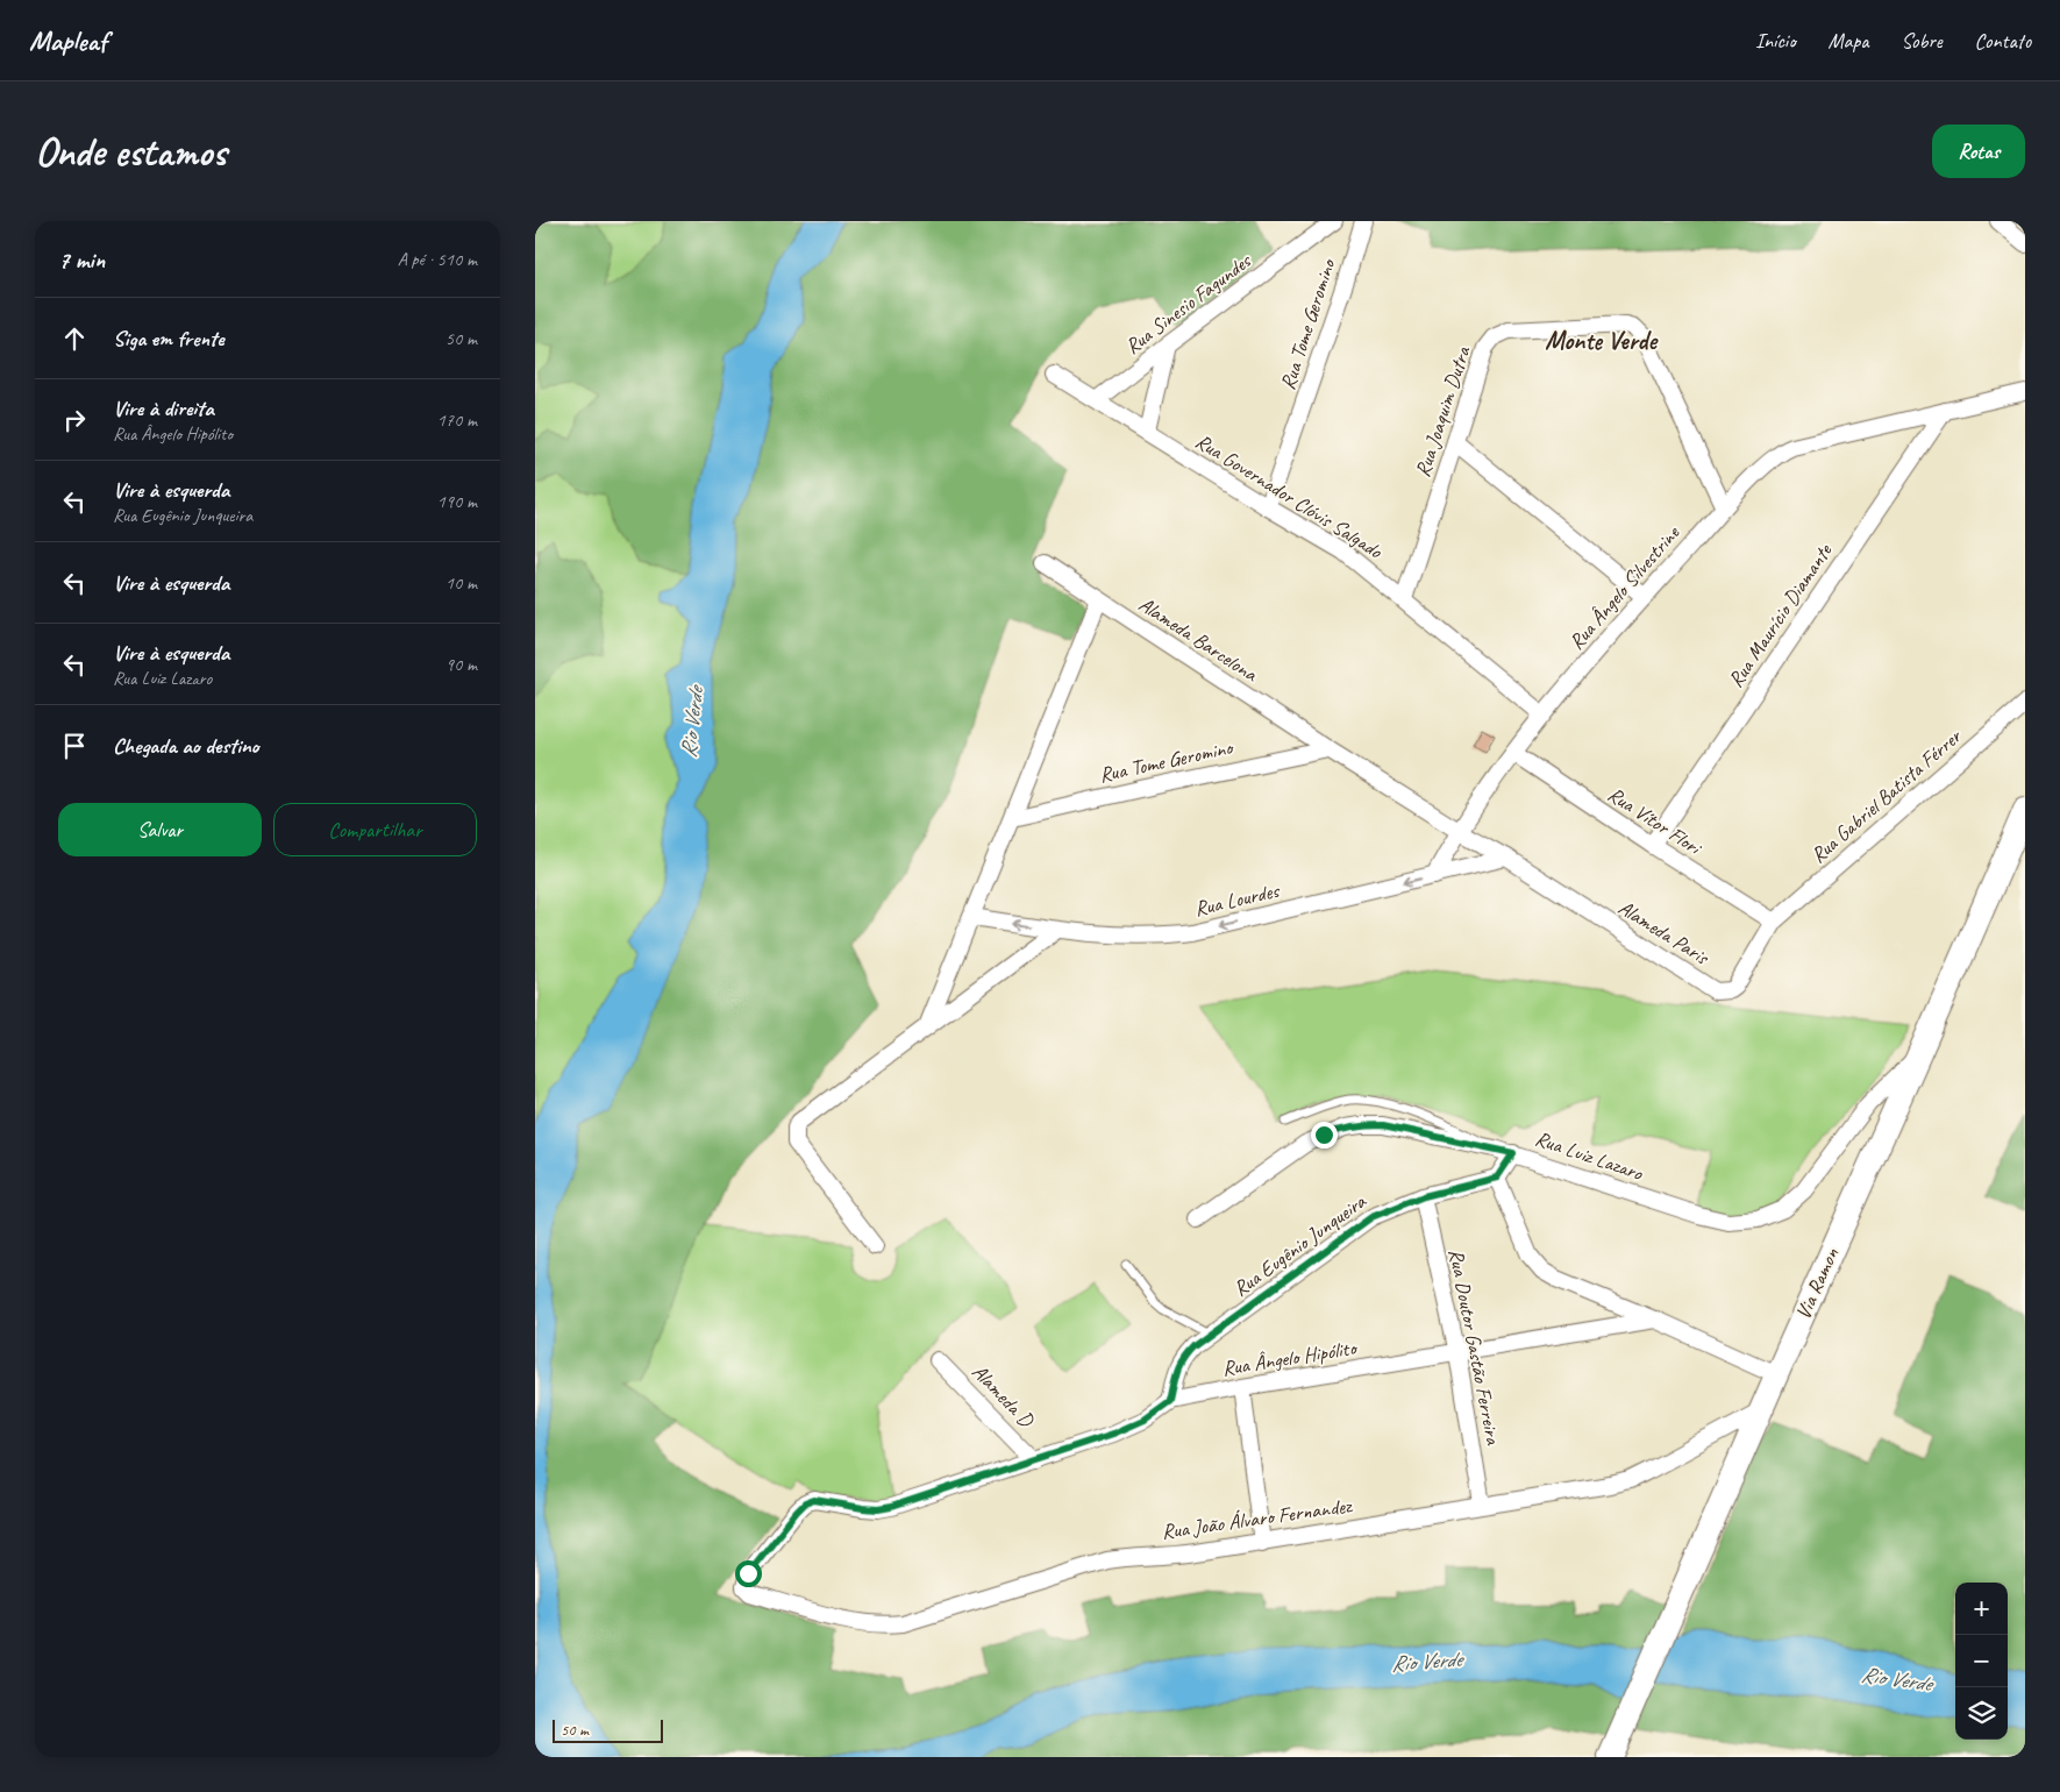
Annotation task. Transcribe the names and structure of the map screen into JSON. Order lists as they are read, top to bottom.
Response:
{
  "streets": {
    "main road": ["Via Ramon"],
    "street": [
      "Rua Sinesio Fagundes",
      "Rua Tome Geromino",
      "Rua Joaquim Dutra",
      "Rua Governador Clóvis Salgado",
      "Rua Ângelo Silvestrine",
      "Rua Maurício Diamante",
      "Alameda Barcelona",
      "Rua Gabriel Batista Férrer",
      "Rua Vítor Flori",
      "Rua Lourdes",
      "Alameda Paris",
      "Rua Luiz Lazaro",
      "Rua Eugênio Junqueira",
      "Rua Doutor Gastão Ferreira",
      "Rua Ângelo Hipólito",
      "Alameda D",
      "Rua João Álvaro Fernandez"
    ]
  },
  "crossings": [
    ["Rua Sinesio Fagundes", "Rua Governador Clóvis Salgado"],
    ["Rua Tome Geromino", "Rua Governador Clóvis Salgado"],
    ["Rua Tome Geromino", "Alameda Barcelona"],
    ["Rua Joaquim Dutra", "Rua Governador Clóvis Salgado"],
    ["Rua Joaquim Dutra", "Rua Ângelo Silvestrine"],
    ["Rua Governador Clóvis Salgado", "Rua Ângelo Silvestrine"],
    ["Rua Ângelo Silvestrine", "Rua Maurício Diamante"],
    ["Rua Ângelo Silvestrine", "Alameda Barcelona"],
    ["Rua Ângelo Silvestrine", "Rua Vítor Flori"],
    ["Rua Ângelo Silvestrine", "Rua Lourdes"],
    ["Rua Ângelo Silvestrine", "Alameda Paris"],
    ["Rua Maurício Diamante", "Rua Vítor Flori"],
    ["Alameda Barcelona", "Alameda Paris"],
    ["Rua Gabriel Batista Férrer", "Rua Vítor Flori"],
    ["Rua Gabriel Batista Férrer", "Alameda Paris"],
    ["Rua Vítor Flori", "Alameda Paris"],
    ["Rua Lourdes", "Alameda Paris"],
    ["Rua Luiz Lazaro", "Via Ramon"],
    ["Rua Eugênio Junqueira", "Rua Doutor Gastão Ferreira"],
    ["Rua Eugênio Junqueira", "Rua Ângelo Hipólito"],
    ["Via Ramon", "Rua João Álvaro Fernandez"],
    ["Rua Doutor Gastão Ferreira", "Rua Ângelo Hipólito"],
    ["Rua Doutor Gastão Ferreira", "Rua João Álvaro Fernandez"],
    ["Rua Ângelo Hipólito", "Alameda D"],
    ["Rua Ângelo Hipólito", "Rua João Álvaro Fernandez"]
  ],
  "one_way": ["Rua Lourdes"],
  "districts": ["Monte Verde"],
  "water": ["Rio Verde"],
  "scale_bar": "50 m",
  "page": {
    "header": "Mapleaf",
    "nav": [
      "Início",
      "Mapa",
      "Sobre",
      "Contato"
    ],
    "buttons": [
      "Rotas",
      ["Salvar", "Compartilhar"]
    ],
    "title": "Onde estamos",
    "heading": ["7 min", "A pé · 510 m"],
    "list": [
      ["Siga em frente", "50 m"],
      ["Vire à direita", "Rua Ângelo Hipólito", "170 m"],
      ["Vire à esquerda", "Rua Eugênio Junqueira", "190 m"],
      ["Vire à esquerda", "10 m"],
      ["Vire à esquerda", "Rua Luiz Lazaro", "90 m"],
      "Chegada ao destino"
    ],
    "map_buttons": ["+", "−"],
    "scale": "50 m"
  }
}
